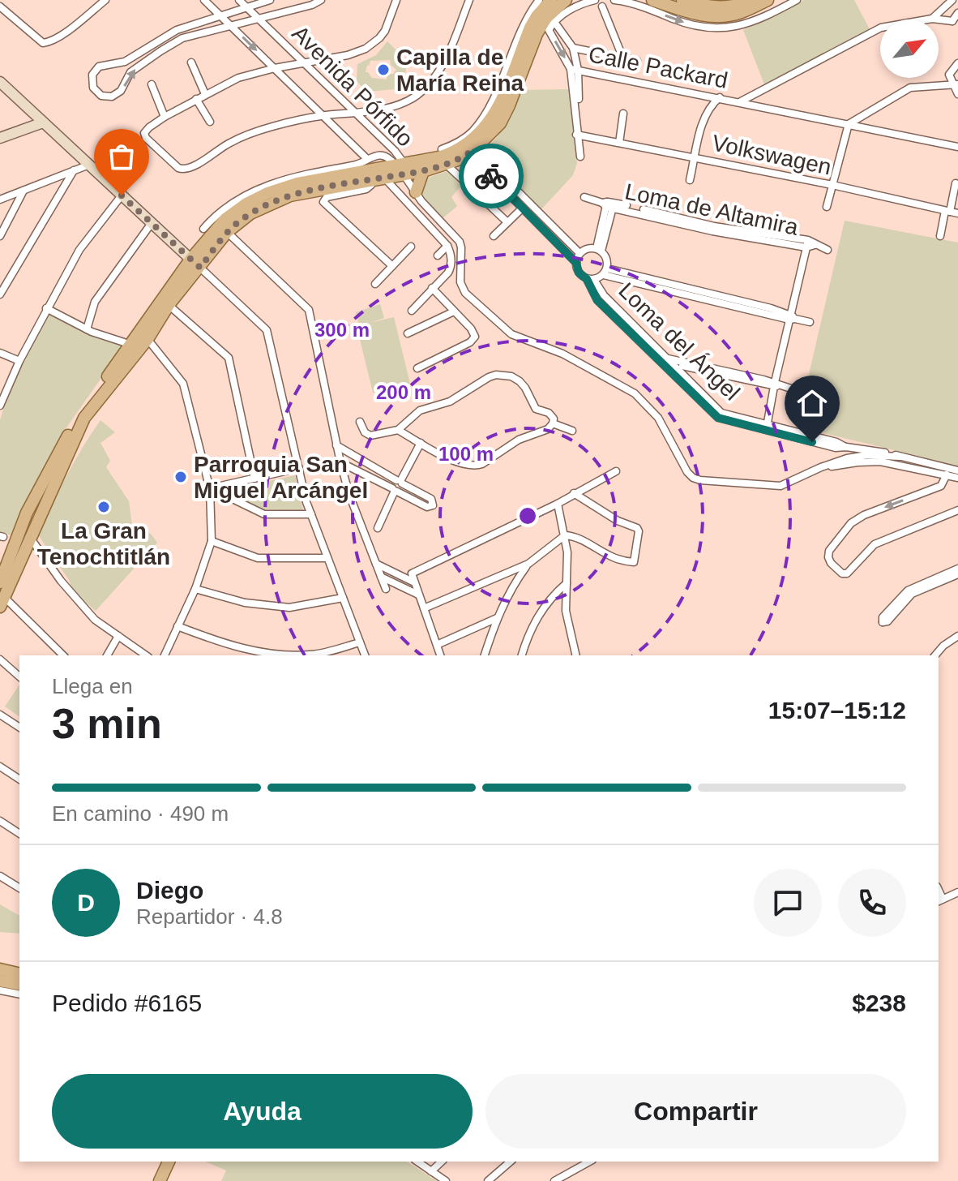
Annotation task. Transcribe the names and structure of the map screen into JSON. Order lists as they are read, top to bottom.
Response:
{
  "streets": {
    "street": [
      "Calle Packard",
      "Avenida Pórfido",
      "Volkswagen",
      "Loma de Altamira",
      "Loma del Ángel"
    ]
  },
  "crossings": [
    ["Calle Packard", "Volkswagen"],
    ["Avenida Pórfido", "Loma del Ángel"]
  ],
  "places": ["Capilla de María Reina", "Parroquia San Miguel Arcángel", "La Gran Tenochtitlán"],
  "north": "top right",
  "page": {
    "heading": ["3 min", "Llega en", "15:07–15:12"],
    "panel": [
      "Diego",
      "Repartidor · 4.8",
      "Pedido #6165",
      "$238"
    ],
    "bar": "En camino · 490 m",
    "round": "D",
    "buttons": ["Ayuda", "Compartir"]
  },
  "rings": ["300 m", "200 m", "100 m"]
}
